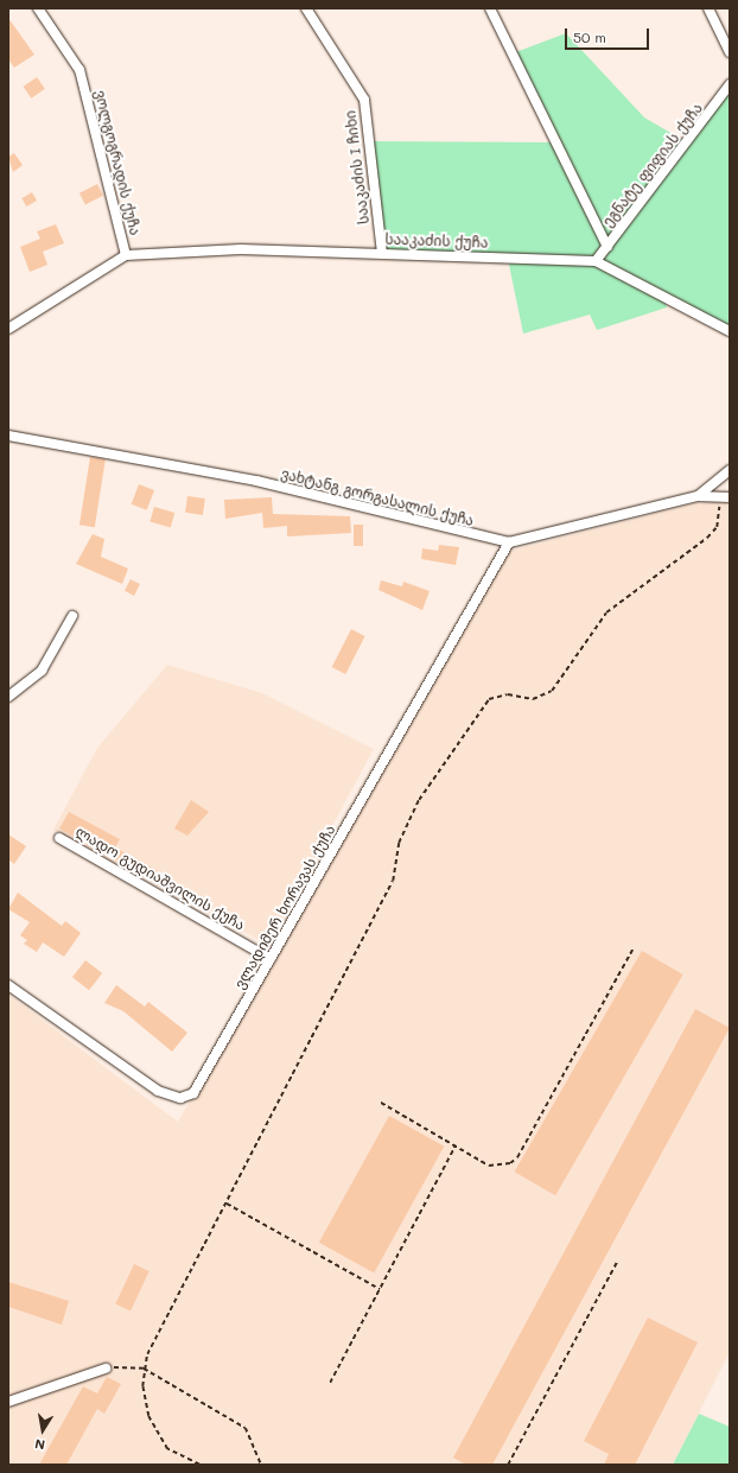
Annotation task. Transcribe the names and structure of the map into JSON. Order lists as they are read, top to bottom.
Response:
{
  "streets": {
    "street": [
      "ვოლგოგრადის ქუჩა",
      "ეგნატე ფიფიას ქუჩა",
      "სააკაძის I ჩიხი",
      "სააკაძის ქუჩა",
      "ვახტანგ გორგასალის ქუჩა",
      "ლადო გუდიაშვილის ქუჩა",
      "ვლადიმერ ხორავას ქუჩა"
    ]
  },
  "crossings": [
    ["ვოლგოგრადის ქუჩა", "სააკაძის ქუჩა"],
    ["ეგნატე ფიფიას ქუჩა", "სააკაძის ქუჩა"],
    ["სააკაძის I ჩიხი", "სააკაძის ქუჩა"],
    ["ვახტანგ გორგასალის ქუჩა", "ვლადიმერ ხორავას ქუჩა"],
    ["ლადო გუდიაშვილის ქუჩა", "ვლადიმერ ხორავას ქუჩა"]
  ],
  "scale_bar": "50 m",
  "north": "bottom"
}
